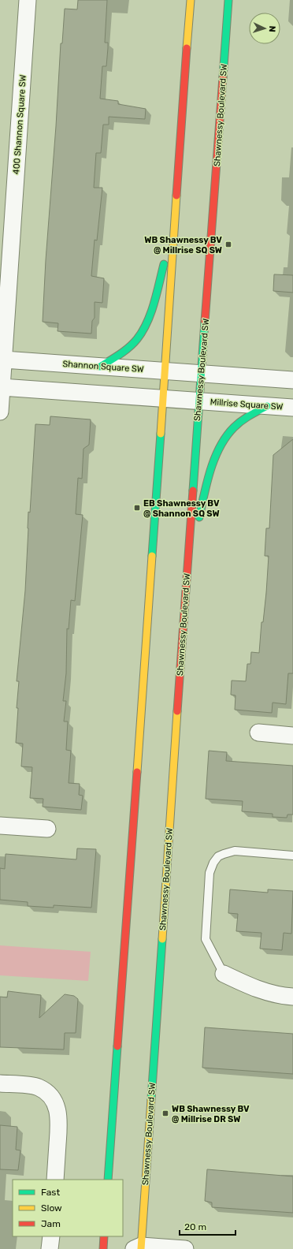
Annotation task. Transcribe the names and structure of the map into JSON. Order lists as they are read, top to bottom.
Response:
{
  "streets": {
    "main road": ["Shawnessy Boulevard SW"],
    "street": ["400 Shannon Square SW", "Shannon Square SW", "Millrise Square SW"]
  },
  "crossings": [
    ["Shawnessy Boulevard SW", "Shannon Square SW"],
    ["Shawnessy Boulevard SW", "Millrise Square SW"]
  ],
  "places": {
    "transit": ["WB Shawnessy BV @ Millrise SQ SW", "EB Shawnessy BV @ Shannon SQ SW", "WB Shawnessy BV @ Millrise DR SW"]
  },
  "legend": ["Fast", "Slow", "Jam"],
  "scale_bar": "20 m",
  "north": "right"
}
